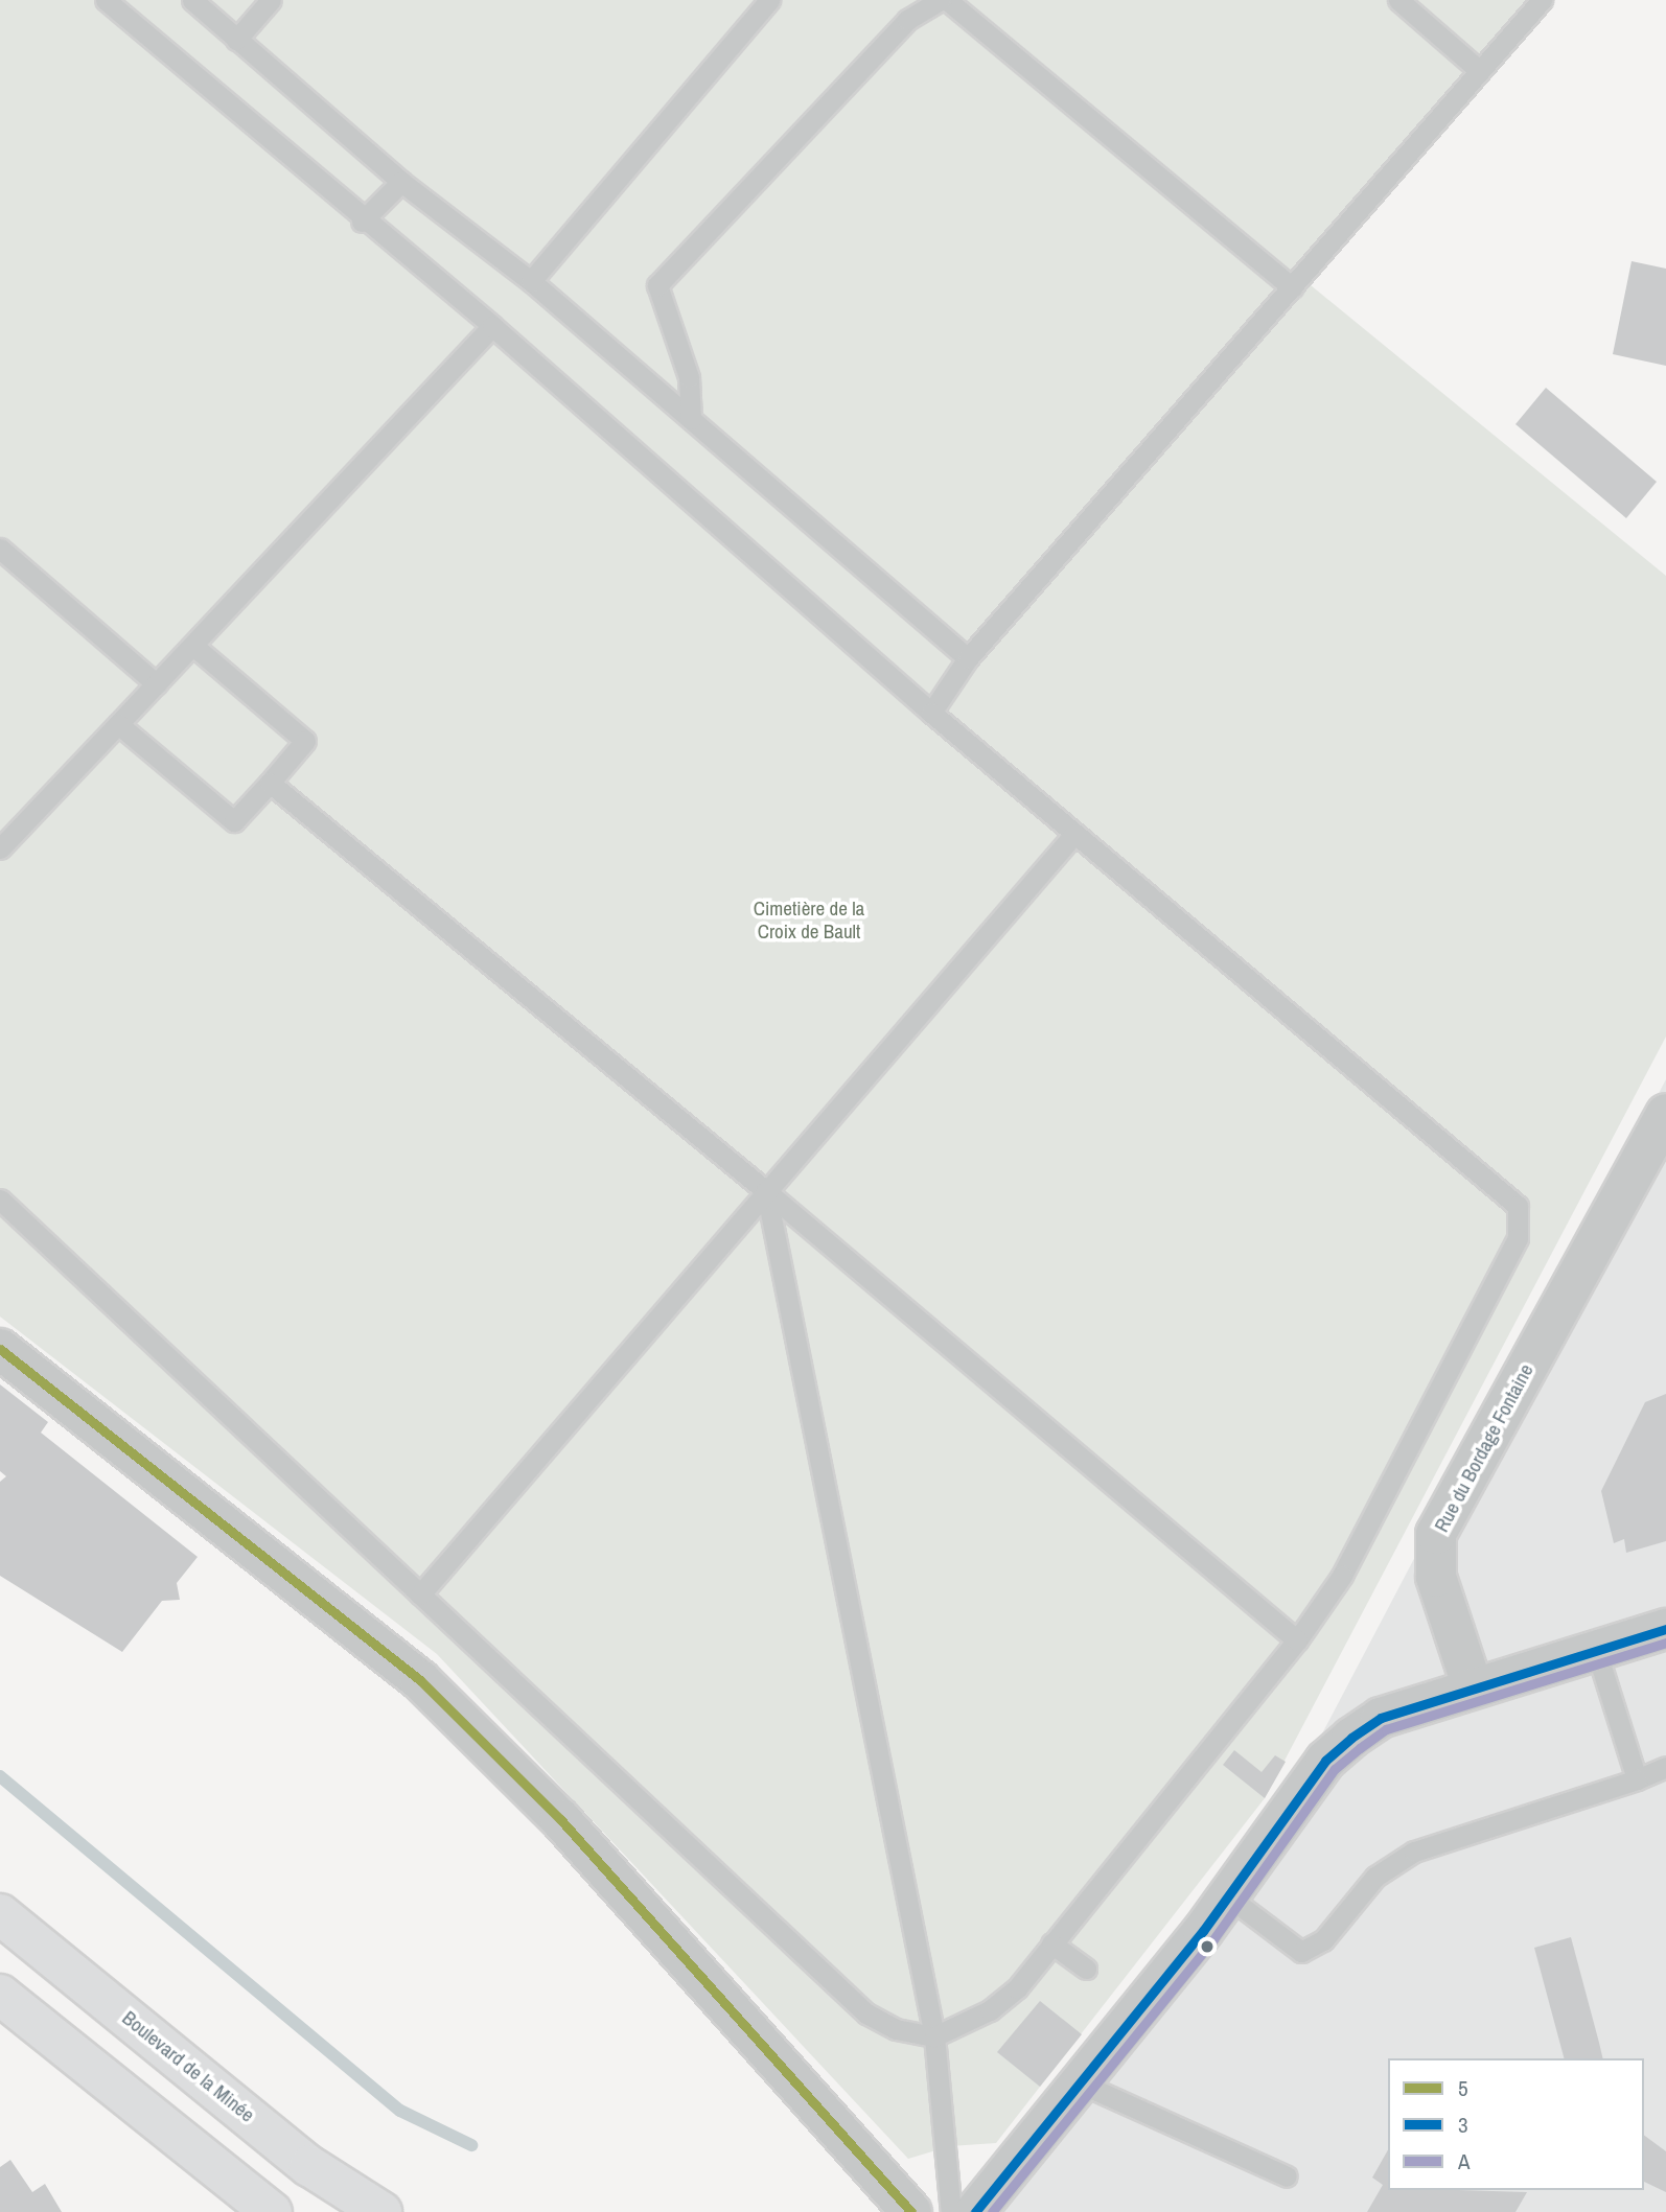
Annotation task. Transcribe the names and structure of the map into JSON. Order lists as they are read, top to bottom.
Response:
{
  "streets": {
    "main road": ["Boulevard de la Minée"],
    "street": ["Rue du Bordage Fontaine"]
  },
  "parks": ["Cimetière de la Croix de Bault"],
  "lines": ["transit line 5", "transit line 3", "transit line A"],
  "legend": ["5", "3", "A"]
}
